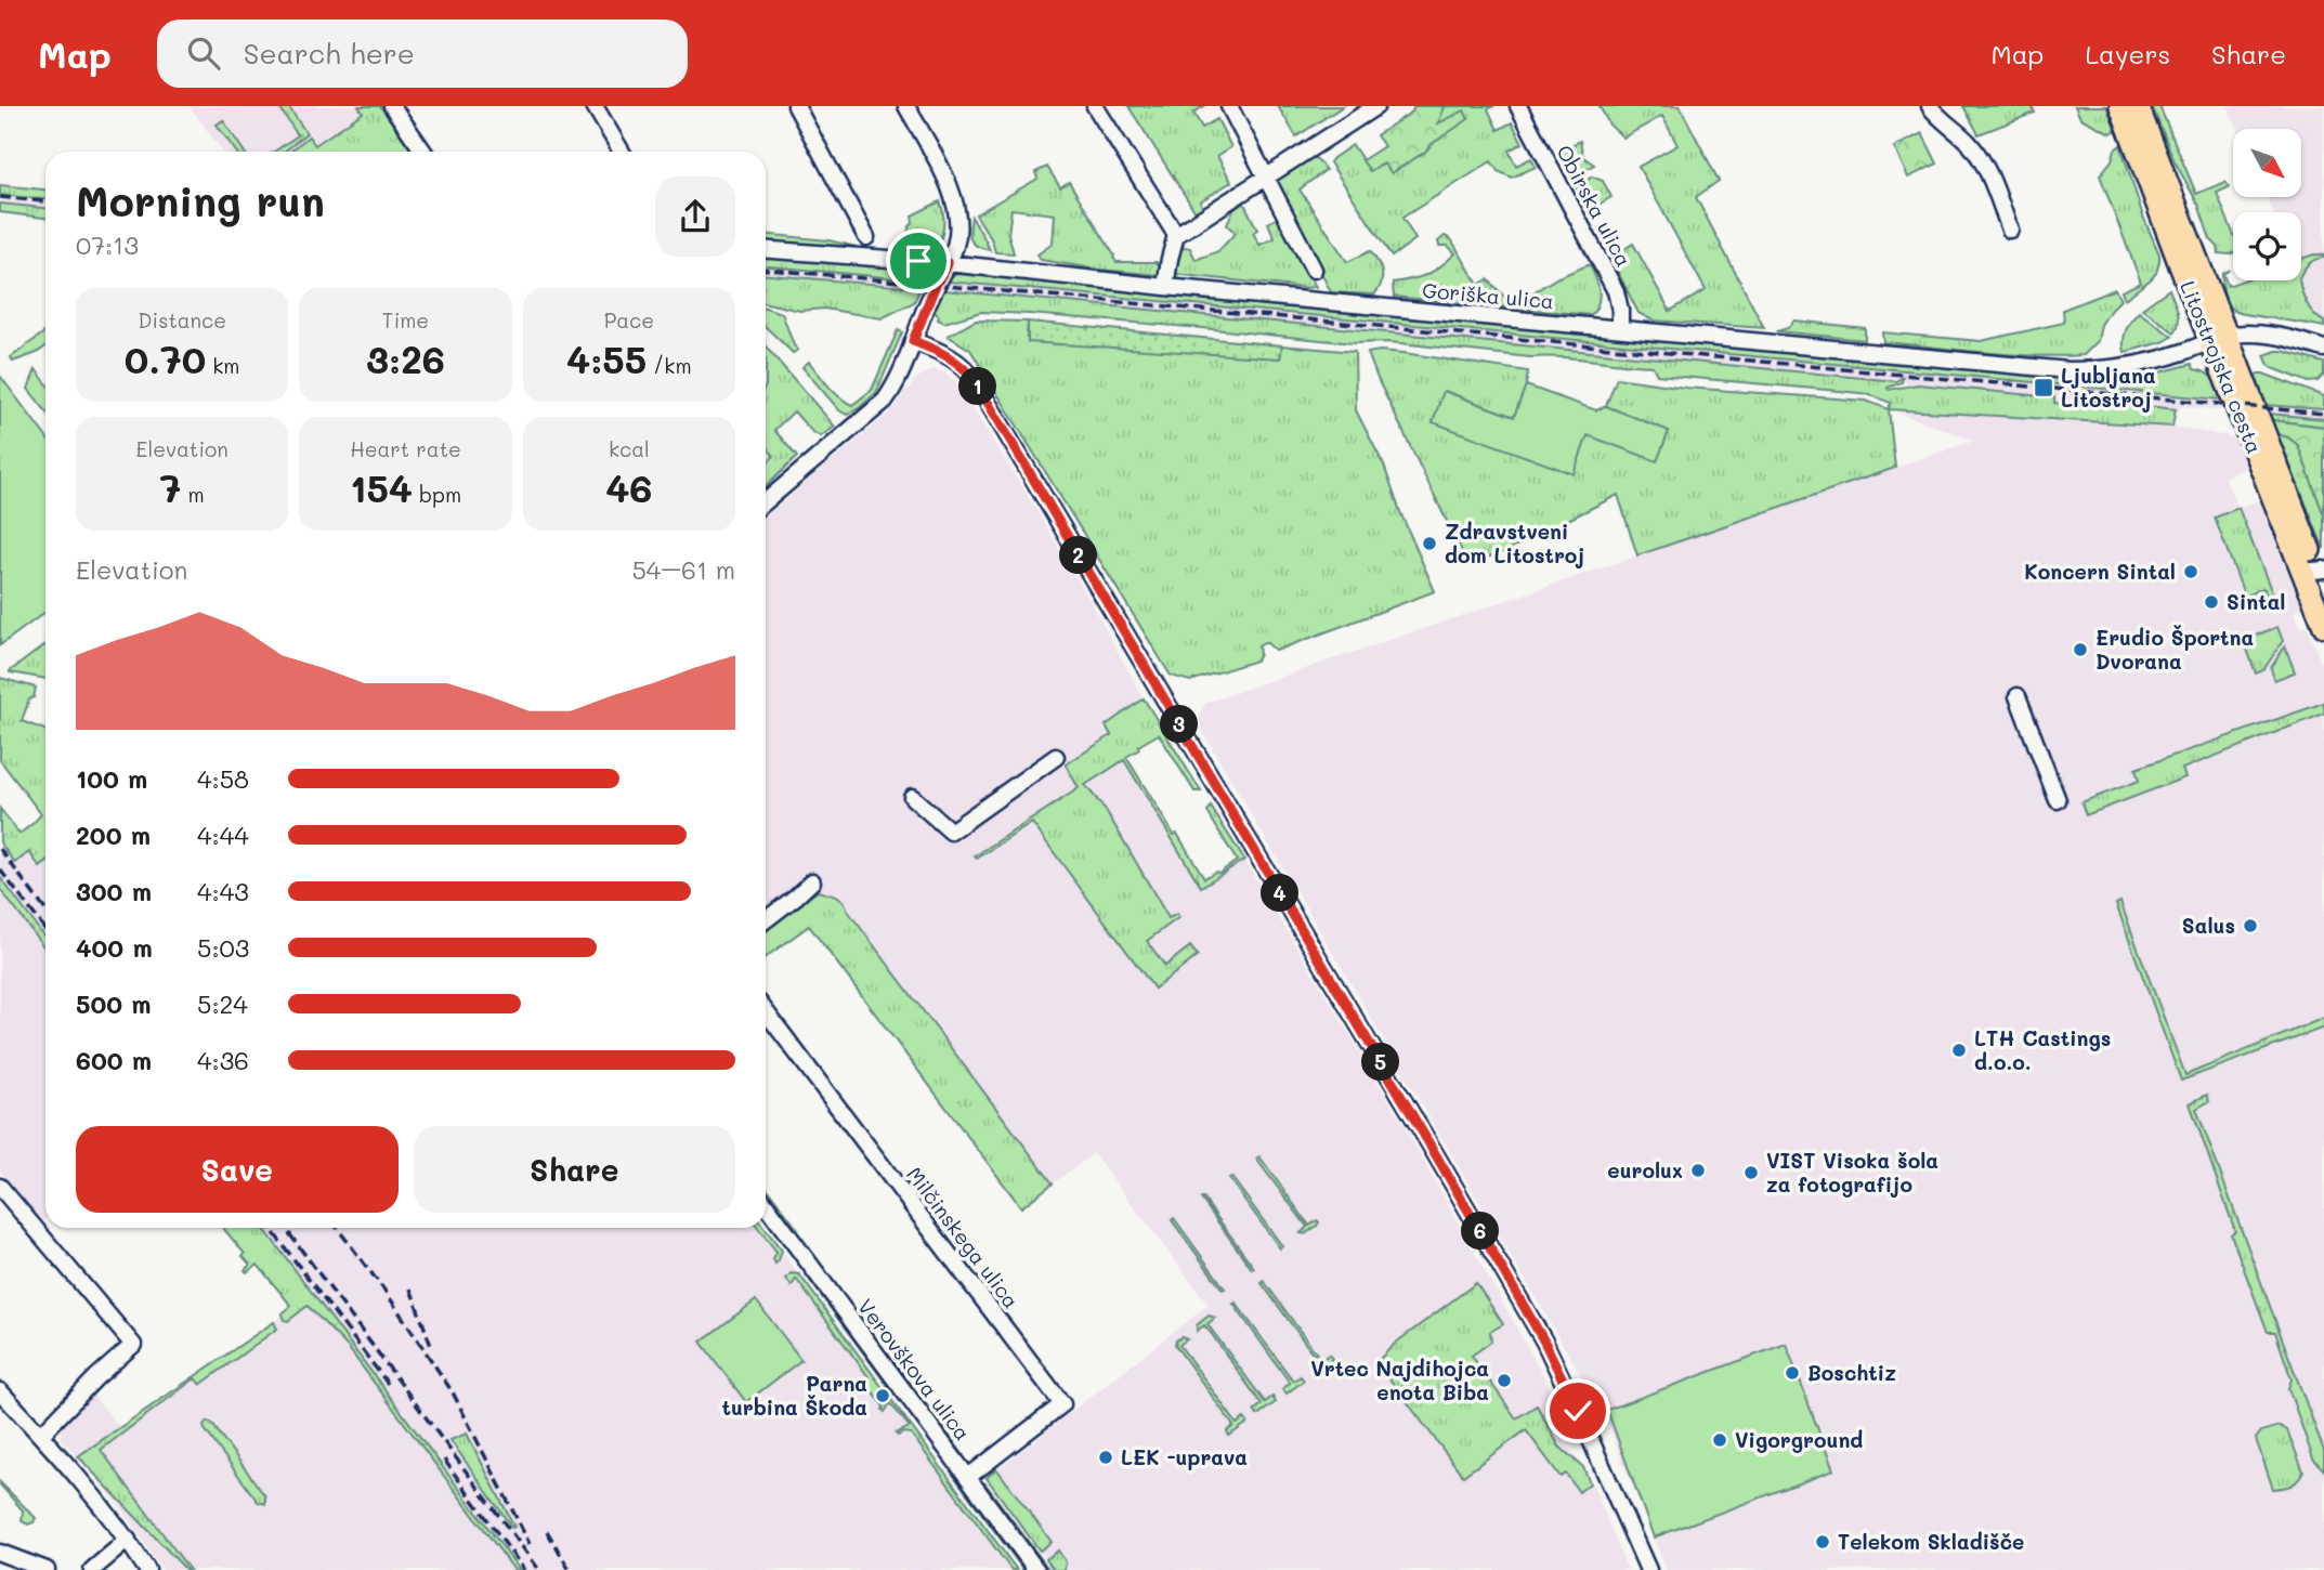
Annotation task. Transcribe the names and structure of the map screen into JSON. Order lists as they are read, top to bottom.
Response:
{
  "streets": {
    "main road": ["Litostrojska cesta"],
    "street": [
      "Obirska ulica",
      "Goriška ulica",
      "Milčinskega ulica",
      "Verovškova ulica"
    ]
  },
  "crossings": [
    ["Obirska ulica", "Goriška ulica"],
    ["Goriška ulica", "Litostrojska cesta"],
    ["Milčinskega ulica", "Verovškova ulica"]
  ],
  "places": {
    "transit": ["Ljubljana Litostroj"],
    "other": [
      "Zdravstveni dom Litostroj",
      "Koncern Sintal",
      "Sintal",
      "Erudio Športna Dvorana",
      "Salus",
      "LTH Castings d.o.o.",
      "eurolux",
      "VIST Visoka šola za fotografijo",
      "Boschtiz",
      "Vrtec Najdihojca enota Biba",
      "Parna turbina Škoda",
      "Vigorground",
      "LEK -uprava",
      "Telekom Skladišče"
    ]
  },
  "north": "bottom right",
  "page": {
    "header": "Map",
    "search": "Search here",
    "nav": ["Map", "Layers", "Share"],
    "heading": ["Morning run", "07:13"],
    "stats": [
      ["Distance", "0.70 km"],
      ["Time", "3:26"],
      ["Pace", "4:55 /km"],
      ["Elevation", "7 m"],
      ["Heart rate", "154 bpm"],
      ["kcal", "46"]
    ],
    "pins": [
      "1",
      "2",
      "3",
      "4",
      "5",
      "6"
    ],
    "chart": ["Elevation", "54–61 m"],
    "list": [
      {
        "name": "100 m",
        "note": "4:58"
      },
      {
        "name": "200 m",
        "note": "4:44"
      },
      {
        "name": "300 m",
        "note": "4:43"
      },
      {
        "name": "400 m",
        "note": "5:03"
      },
      {
        "name": "500 m",
        "note": "5:24"
      },
      {
        "name": "600 m",
        "note": "4:36"
      }
    ],
    "buttons": ["Save", "Share"]
  }
}
